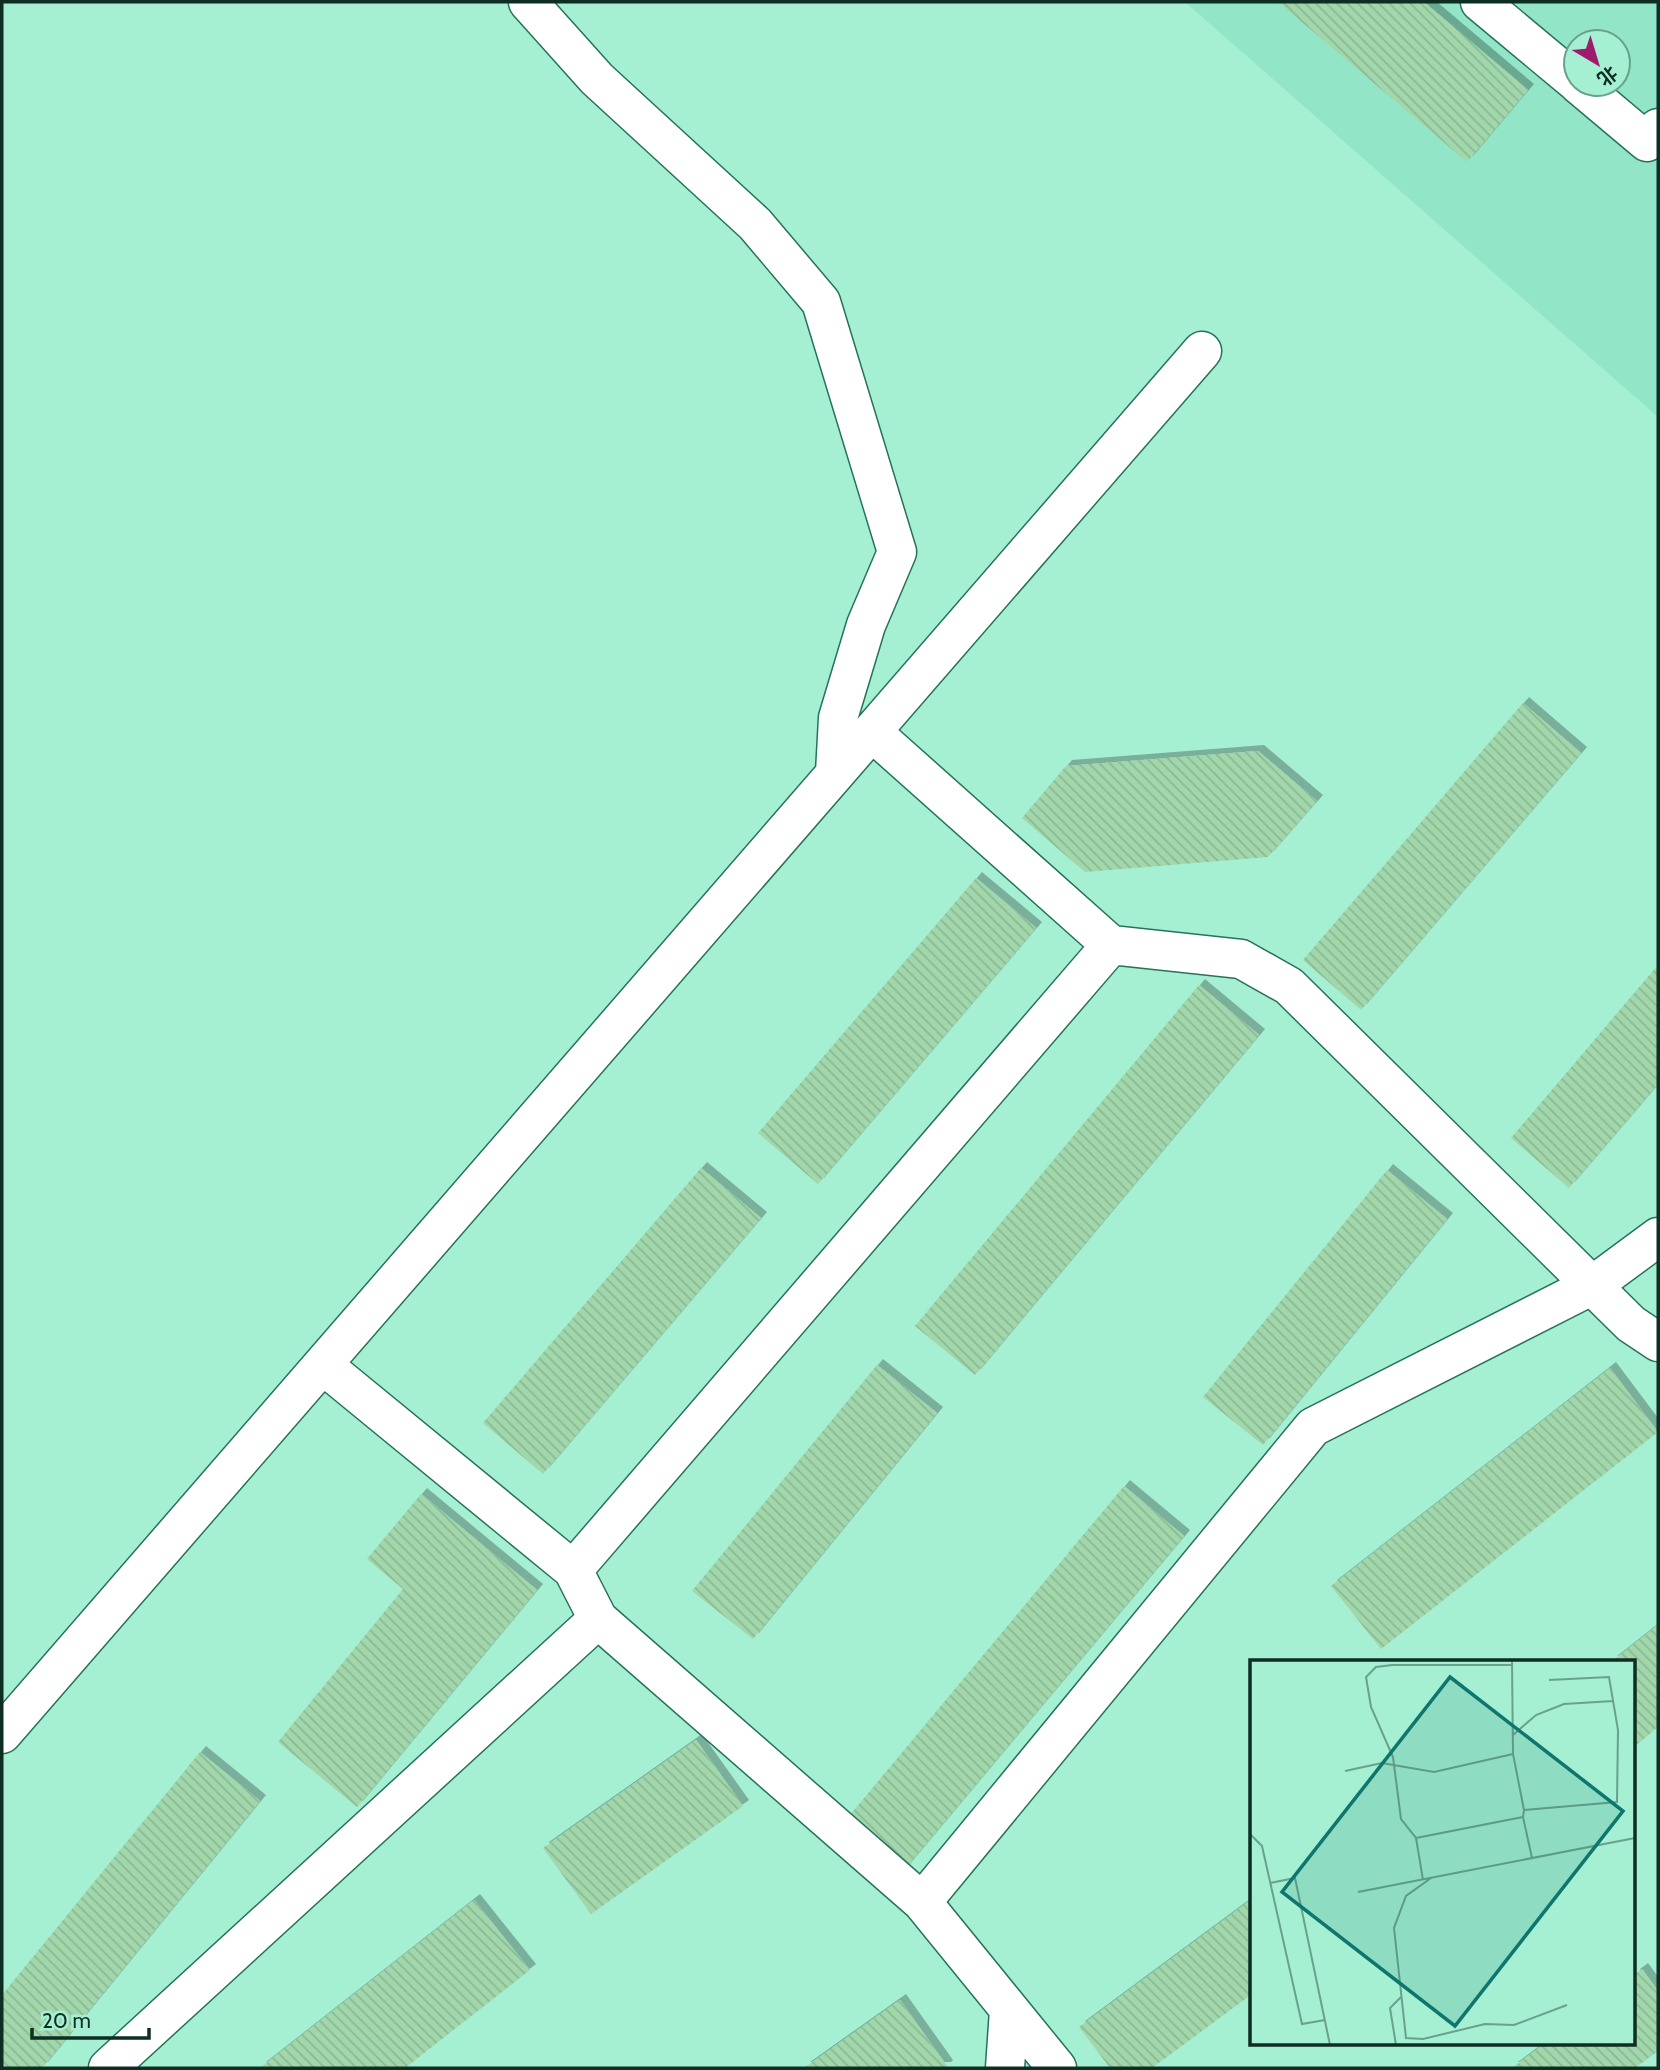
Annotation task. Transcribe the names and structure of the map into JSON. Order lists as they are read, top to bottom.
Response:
{
  "scale_bar": "20 m",
  "north": "bottom right"
}
